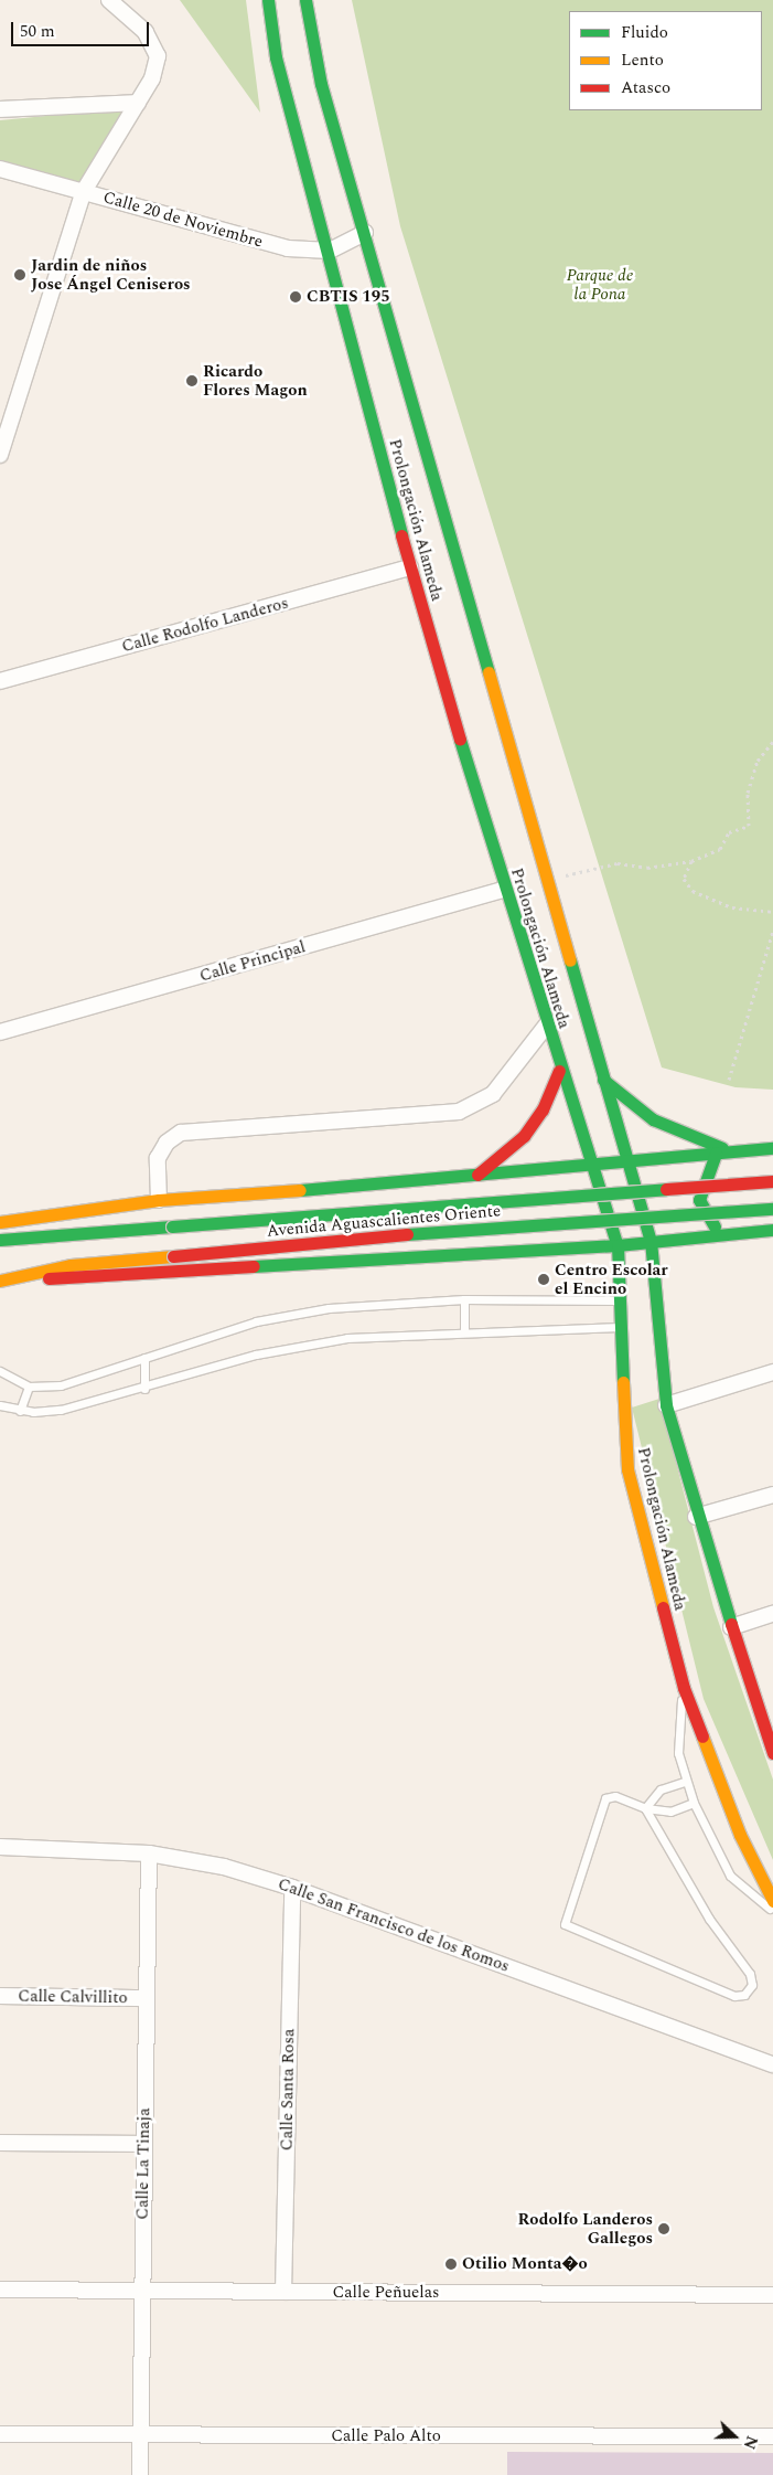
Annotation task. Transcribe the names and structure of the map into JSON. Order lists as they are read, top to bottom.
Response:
{
  "streets": {
    "main road": ["Prolongación Alameda", "Avenida Aguascalientes Oriente"],
    "street": [
      "Calle 20 de Noviembre",
      "Calle Rodolfo Landeros",
      "Calle Principal",
      "Calle San Francisco de los Romos",
      "Calle Calvillito",
      "Calle Santa Rosa",
      "Calle La Tinaja",
      "Calle Peñuelas",
      "Calle Palo Alto"
    ]
  },
  "crossings": [
    ["Calle 20 de Noviembre", "Prolongación Alameda"],
    ["Prolongación Alameda", "Calle Rodolfo Landeros"],
    ["Prolongación Alameda", "Calle Principal"],
    ["Prolongación Alameda", "Avenida Aguascalientes Oriente"],
    ["Calle San Francisco de los Romos", "Calle Santa Rosa"],
    ["Calle San Francisco de los Romos", "Calle La Tinaja"],
    ["Calle Calvillito", "Calle La Tinaja"],
    ["Calle Santa Rosa", "Calle Peñuelas"],
    ["Calle La Tinaja", "Calle Peñuelas"],
    ["Calle La Tinaja", "Calle Palo Alto"]
  ],
  "parks": ["Parque de la Pona"],
  "places": [
    "Jardin de niños Jose Ángel Ceniseros",
    "CBTIS 195",
    "Ricardo Flores Magon",
    "Centro Escolar el Encino",
    "Rodolfo Landeros Gallegos",
    "Otilio Monta�o"
  ],
  "legend": ["Fluido", "Lento", "Atasco"],
  "scale_bar": "50 m",
  "north": "right"
}
